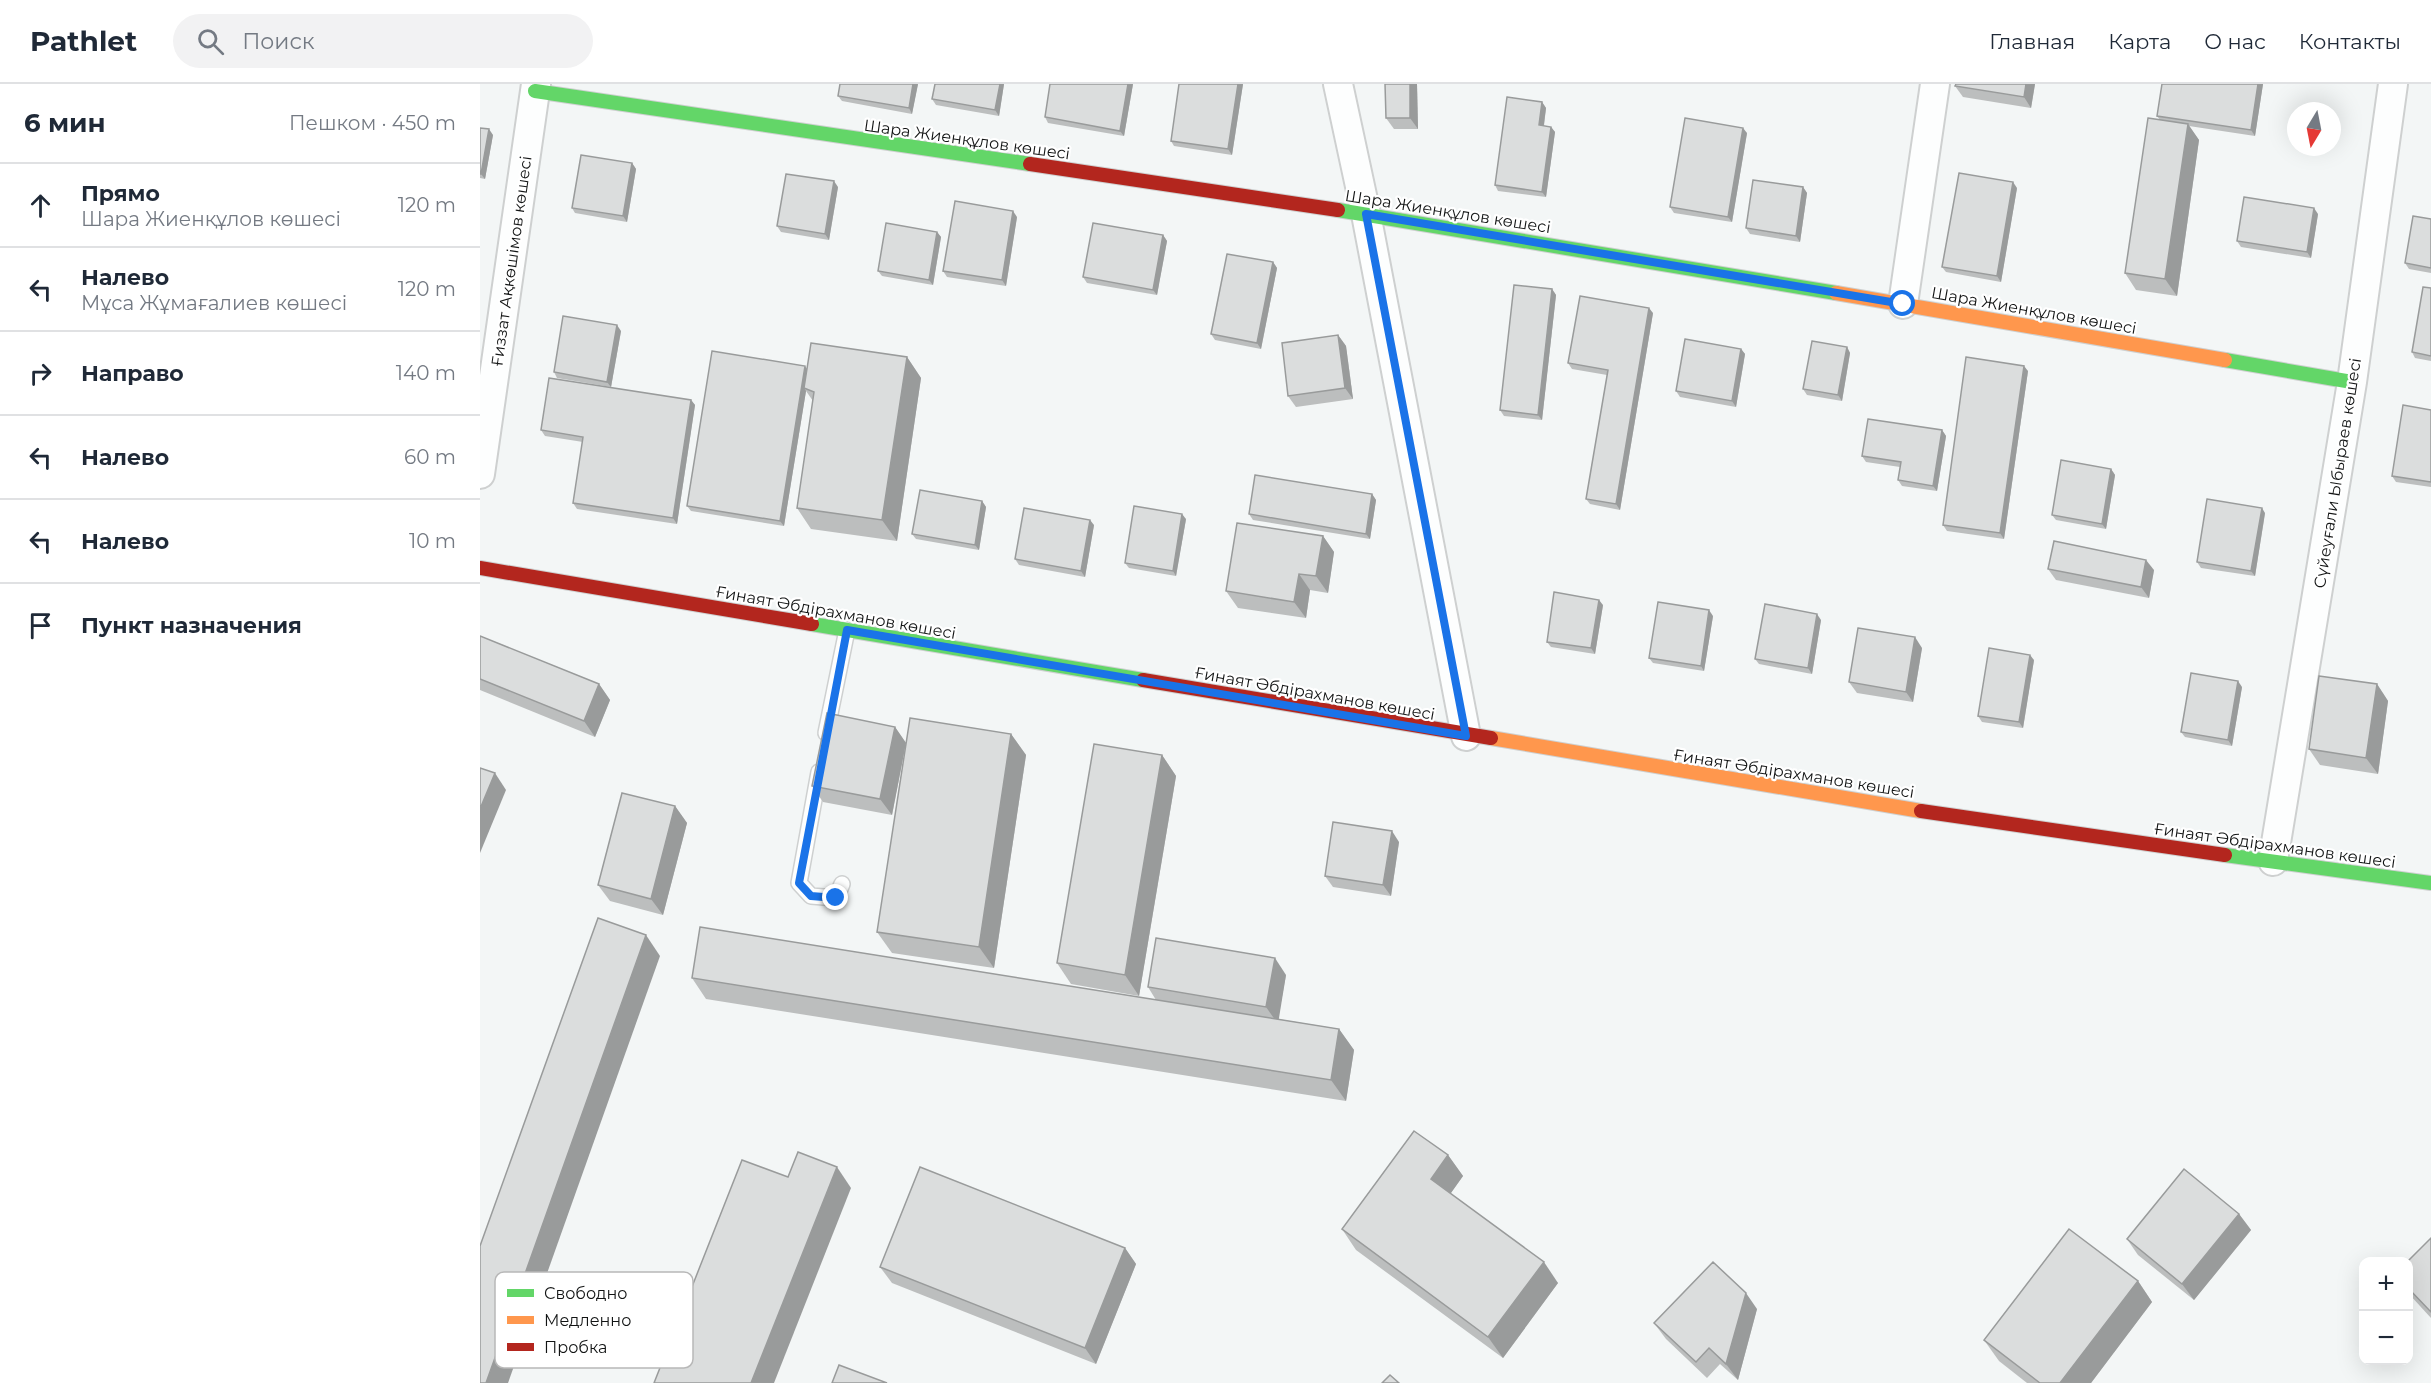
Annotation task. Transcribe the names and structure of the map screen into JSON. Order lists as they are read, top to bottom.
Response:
{
  "streets": {
    "street": [
      "Шара Жиенқұлов көшесі",
      "Ғиззат Ақкөшімов көшесi",
      "Сүйеуғали Ыбыраев көшесi",
      "Ғинаят Әбдірахманов көшесі"
    ]
  },
  "crossings": [
    ["Шара Жиенқұлов көшесі", "Ғиззат Ақкөшімов көшесi"],
    ["Шара Жиенқұлов көшесі", "Сүйеуғали Ыбыраев көшесi"],
    ["Сүйеуғали Ыбыраев көшесi", "Ғинаят Әбдірахманов көшесі"]
  ],
  "legend": ["Свободно", "Медленно", "Пробка"],
  "north": "bottom",
  "page": {
    "header": "Pathlet",
    "search": "Поиск",
    "nav": [
      "Главная",
      "Карта",
      "О нас",
      "Контакты"
    ],
    "heading": ["6 мин", "Пешком · 450 m"],
    "list": [
      ["Прямо", "Шара Жиенқұлов көшесі", "120 m"],
      ["Налево", "Мұса Жұмағалиев көшесі", "120 m"],
      ["Направо", "140 m"],
      ["Налево", "60 m"],
      ["Налево", "10 m"],
      "Пункт назначения"
    ],
    "map_buttons": ["+", "−"]
  }
}
